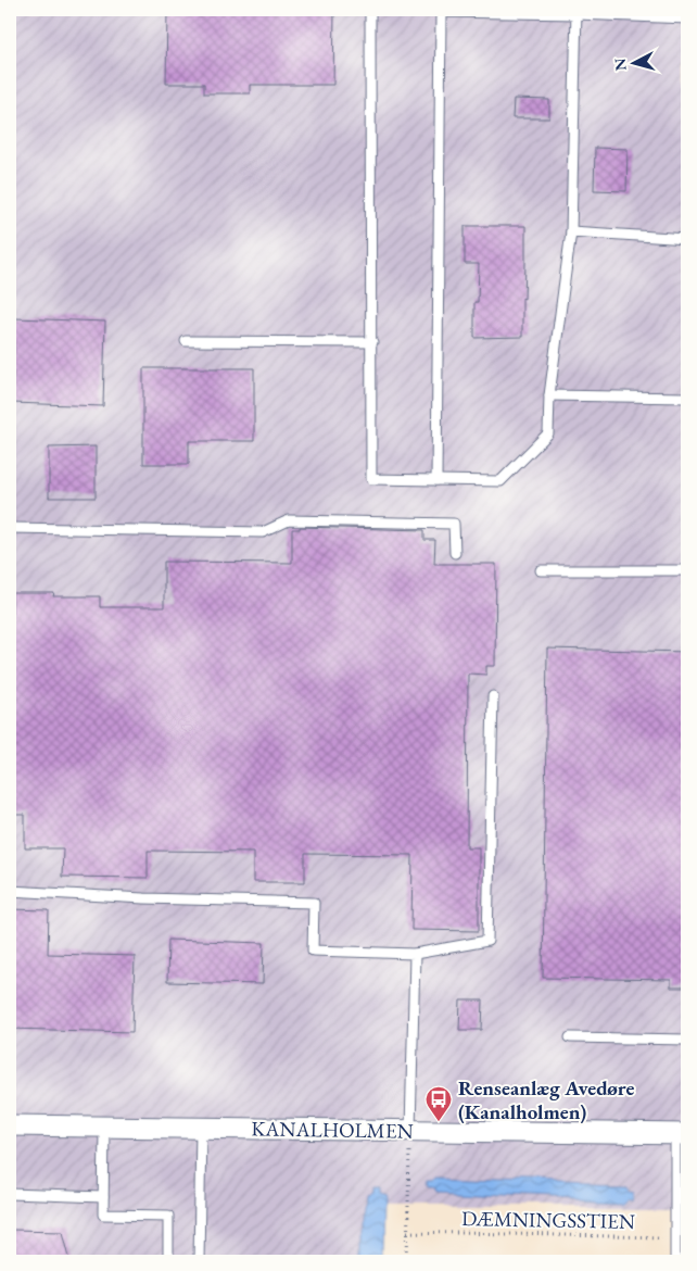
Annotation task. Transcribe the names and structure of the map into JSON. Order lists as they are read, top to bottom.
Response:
{
  "streets": {
    "street": ["KANALHOLMEN"],
    "path": ["DÆMNINGSSTIEN"]
  },
  "places": {
    "bus stop": ["Renseanlæg Avedøre (Kanalholmen)"]
  },
  "north": "left"
}
